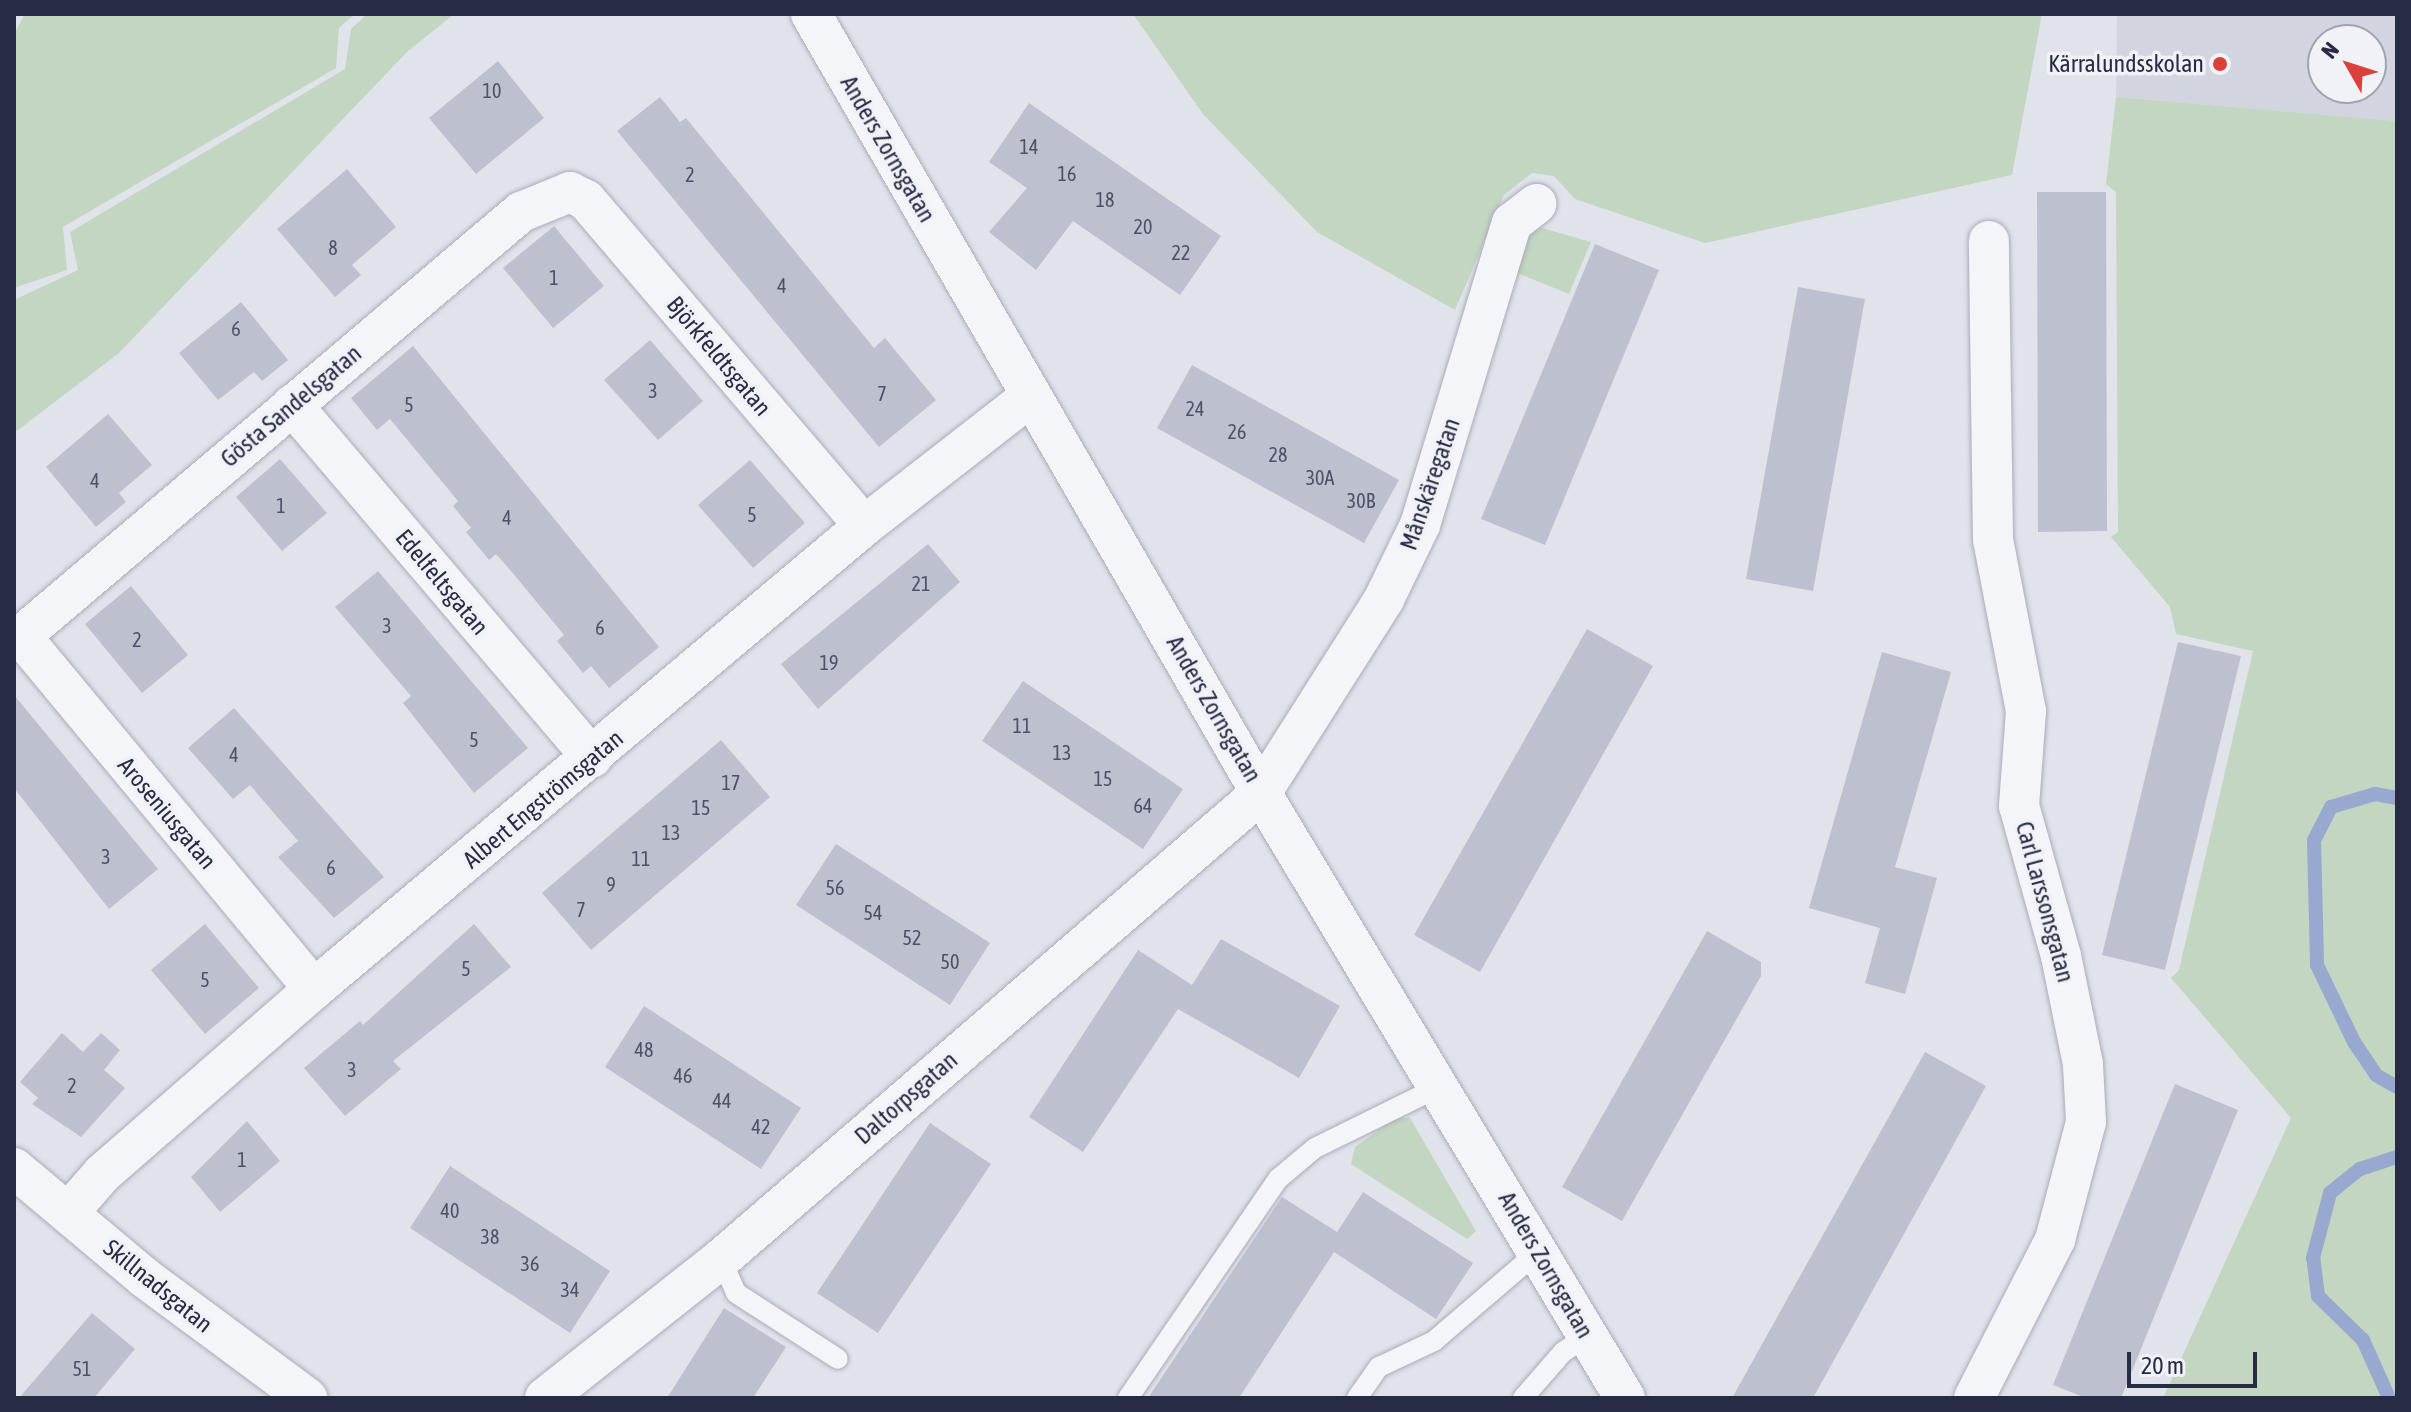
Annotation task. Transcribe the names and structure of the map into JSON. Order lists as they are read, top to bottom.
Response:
{
  "streets": {
    "street": [
      "Anders Zornsgatan",
      "Björkfeldtsgatan",
      "Gösta Sandelsgatan",
      "Månskäregatan",
      "Edelfeltsgatan",
      "Albert Engströmsgatan",
      "Aroseniusgatan",
      "Carl Larssonsgatan",
      "Daltorpsgatan",
      "Skillnadsgatan"
    ]
  },
  "crossings": [
    ["Anders Zornsgatan", "Månskäregatan"],
    ["Anders Zornsgatan", "Albert Engströmsgatan"],
    ["Anders Zornsgatan", "Daltorpsgatan"],
    ["Björkfeldtsgatan", "Gösta Sandelsgatan"],
    ["Björkfeldtsgatan", "Albert Engströmsgatan"],
    ["Gösta Sandelsgatan", "Edelfeltsgatan"],
    ["Gösta Sandelsgatan", "Aroseniusgatan"],
    ["Månskäregatan", "Daltorpsgatan"],
    ["Edelfeltsgatan", "Albert Engströmsgatan"],
    ["Albert Engströmsgatan", "Aroseniusgatan"],
    ["Albert Engströmsgatan", "Skillnadsgatan"]
  ],
  "places": ["Kärralundsskolan"],
  "house_numbers": [
    "10",
    "14",
    "16",
    "2",
    "18",
    "20",
    "8",
    "22",
    "1",
    "4",
    "6",
    "3",
    "7",
    "5",
    "24",
    "26",
    "28",
    "30A",
    "4",
    "30B",
    "1",
    "5",
    "4",
    "21",
    "3",
    "6",
    "2",
    "19",
    "11",
    "5",
    "13",
    "4",
    "15",
    "17",
    "64",
    "15",
    "13",
    "3",
    "11",
    "6",
    "9",
    "56",
    "7",
    "54",
    "52",
    "50",
    "5",
    "5",
    "48",
    "3",
    "46",
    "2",
    "44",
    "42",
    "1",
    "40",
    "38",
    "36",
    "34",
    "51"
  ],
  "scale_bar": "20 m",
  "north": "top left"
}
